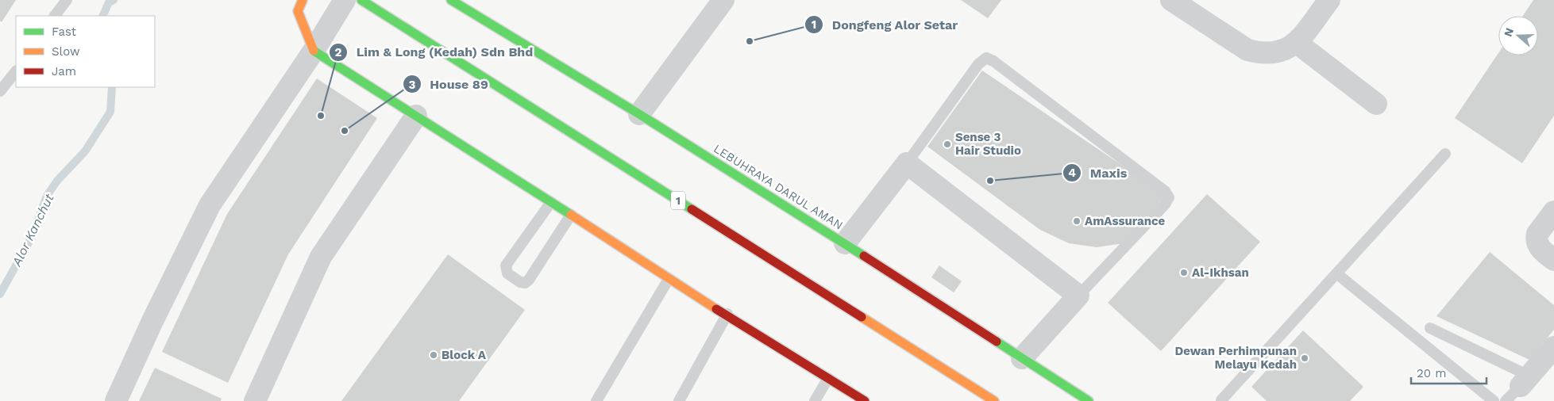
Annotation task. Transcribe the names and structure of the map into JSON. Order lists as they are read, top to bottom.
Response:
{
  "streets": {
    "main road": ["LEBUHRAYA DARUL AMAN", "1"]
  },
  "water": ["Alor Kanchut"],
  "places": [
    "Dongfeng Alor Setar",
    "Lim & Long (Kedah) Sdn Bhd",
    "House 89",
    "Sense 3 Hair Studio",
    "Maxis",
    "AmAssurance",
    "Al-Ikhsan",
    "Block A",
    "Dewan Perhimpunan Melayu Kedah"
  ],
  "legend": ["Fast", "Slow", "Jam"],
  "scale_bar": "20 m",
  "north": "left"
}
